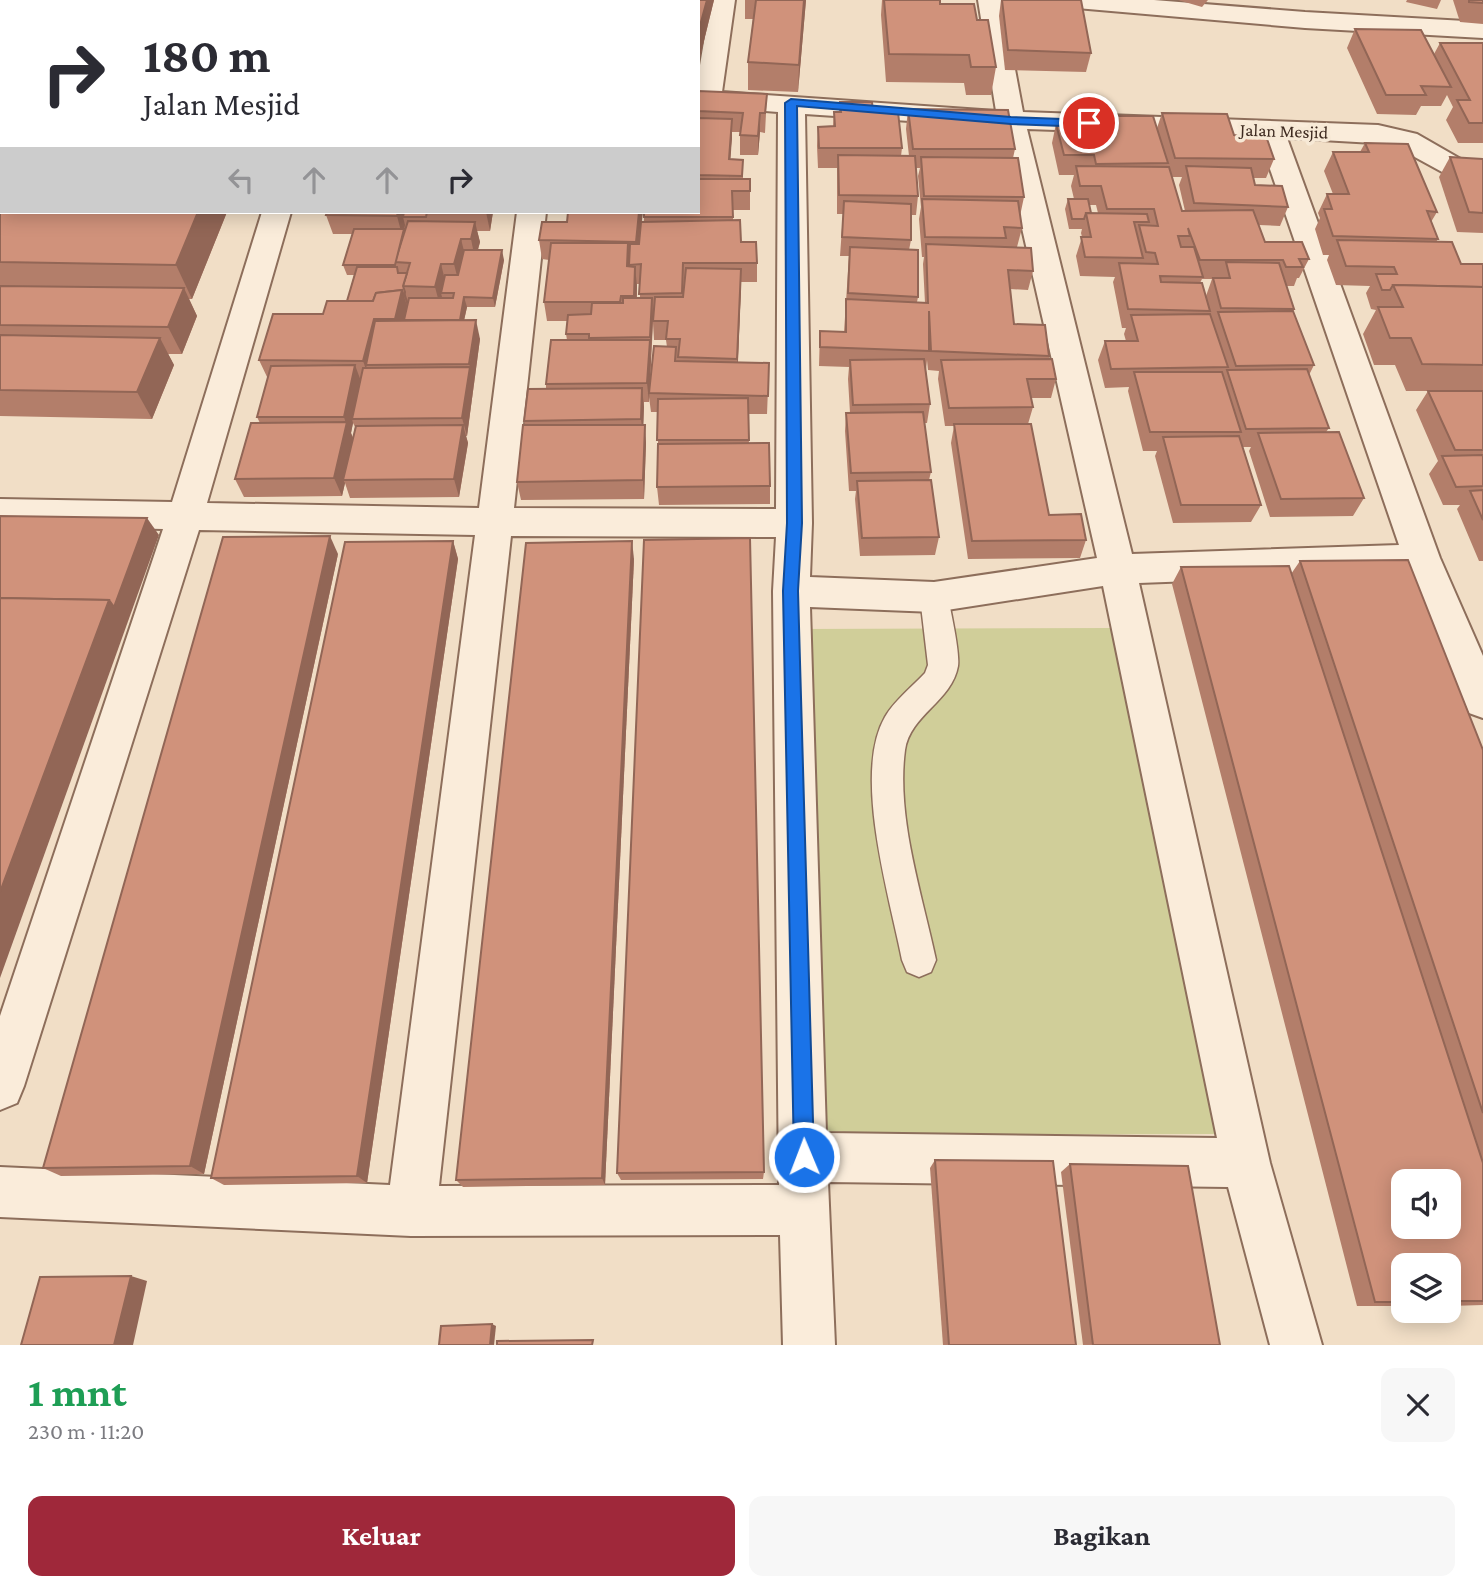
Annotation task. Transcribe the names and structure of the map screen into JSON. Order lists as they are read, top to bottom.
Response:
{
  "streets": {
    "street": ["Jalan Mesjid"]
  },
  "page": {
    "turn": ["180 m", "Jalan Mesjid"],
    "heading": ["1 mnt", "230 m · 11:20"],
    "buttons": ["Keluar", "Bagikan"]
  }
}
